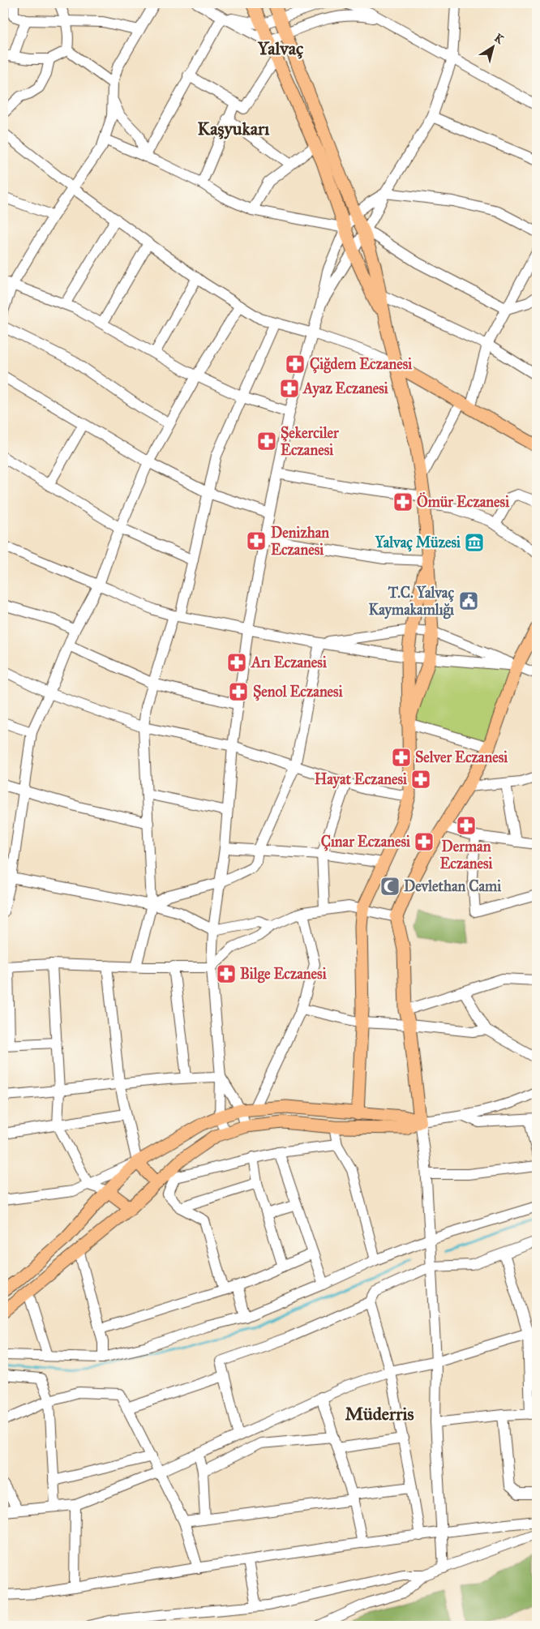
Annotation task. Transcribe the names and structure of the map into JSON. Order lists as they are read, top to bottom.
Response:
{
  "districts": ["Yalvaç", "Kaşyukarı", "Müderris"],
  "places": {
    "pharmacy": [
      "Çiğdem Eczanesi",
      "Ayaz Eczanesi",
      "Şekerciler Eczanesi",
      "Ömür Eczanesi",
      "Denizhan Eczanesi",
      "Arı Eczanesi",
      "Şenol Eczanesi",
      "Selver Eczanesi",
      "Hayat Eczanesi",
      "Derman Eczanesi",
      "Çınar Eczanesi",
      "Bilge Eczanesi"
    ],
    "museum": ["Yalvaç Müzesi"],
    "public building": ["T.C. Yalvaç Kaymakamlığı"],
    "mosque": ["Devlethan Cami"]
  },
  "north": "top right"
}
